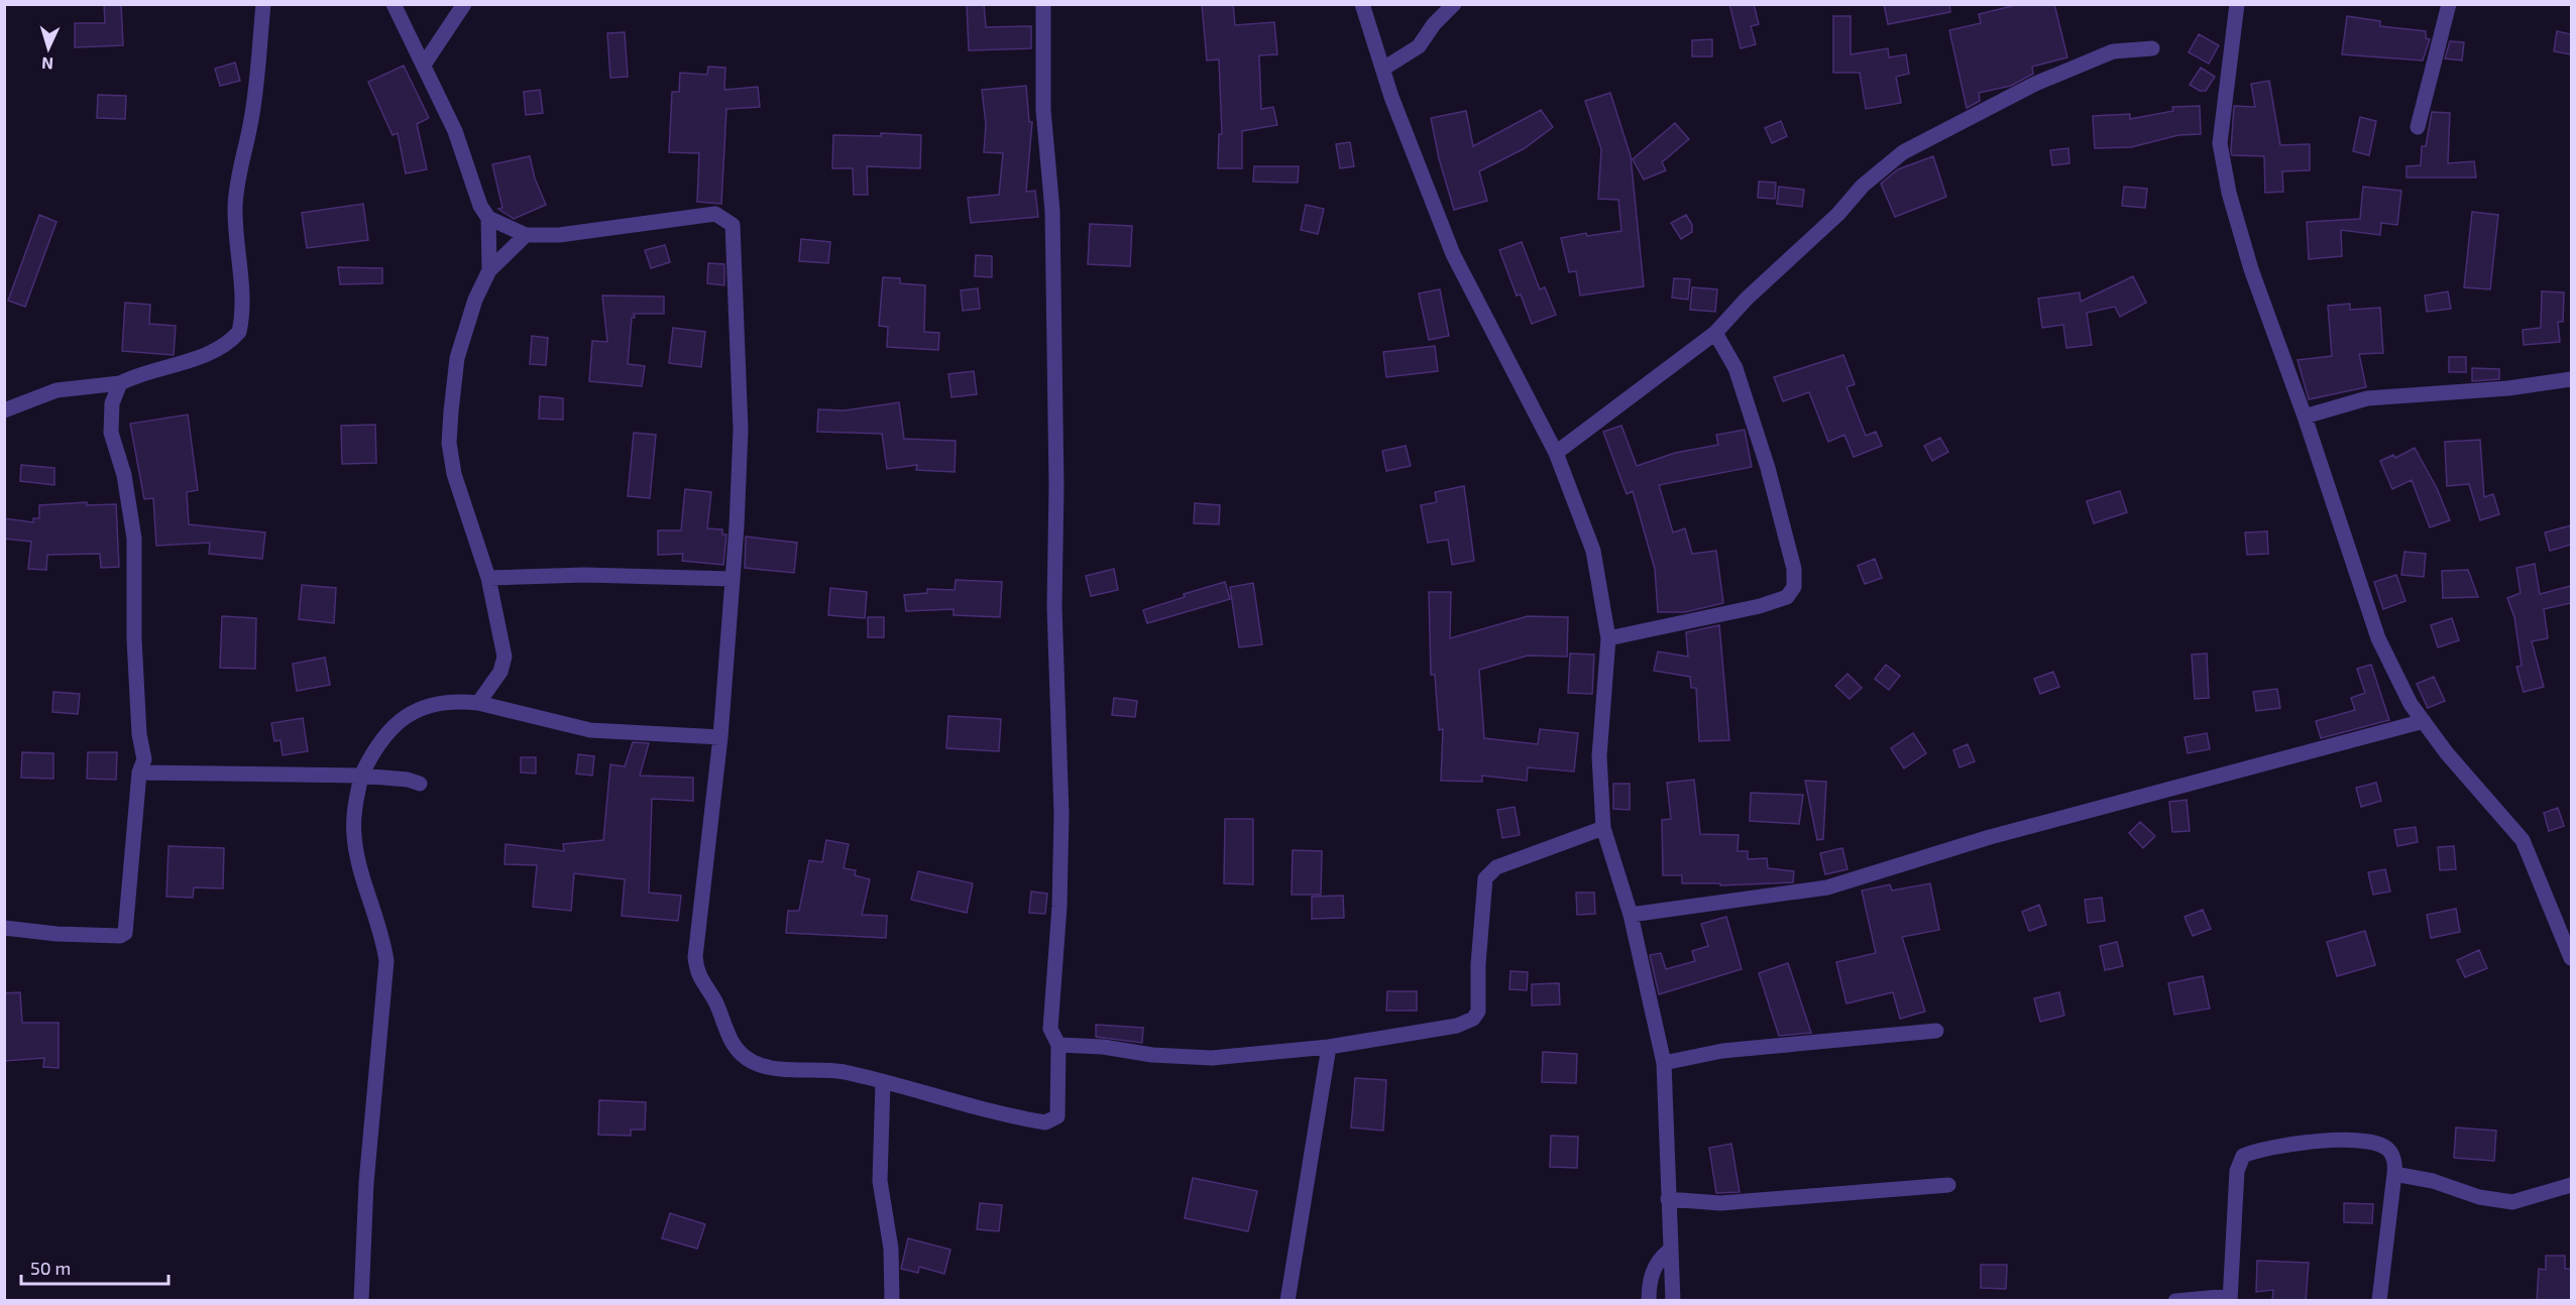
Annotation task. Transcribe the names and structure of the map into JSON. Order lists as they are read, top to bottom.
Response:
{
  "scale_bar": "50 m",
  "north": "bottom"
}
